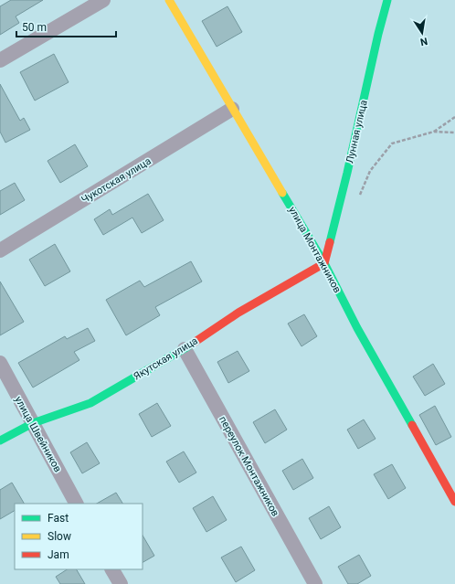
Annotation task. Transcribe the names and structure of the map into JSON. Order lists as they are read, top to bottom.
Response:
{
  "streets": {
    "street": [
      "Лунная улица",
      "Чукотская улица",
      "улица Монтажников",
      "Якутская улица",
      "улица Швейников",
      "переулок Монтажников"
    ]
  },
  "crossings": [
    ["Лунная улица", "улица Монтажников"],
    ["Лунная улица", "Якутская улица"],
    ["Чукотская улица", "улица Монтажников"],
    ["улица Монтажников", "Якутская улица"],
    ["Якутская улица", "улица Швейников"],
    ["Якутская улица", "переулок Монтажников"]
  ],
  "legend": ["Fast", "Slow", "Jam"],
  "scale_bar": "50 m",
  "north": "bottom"
}
